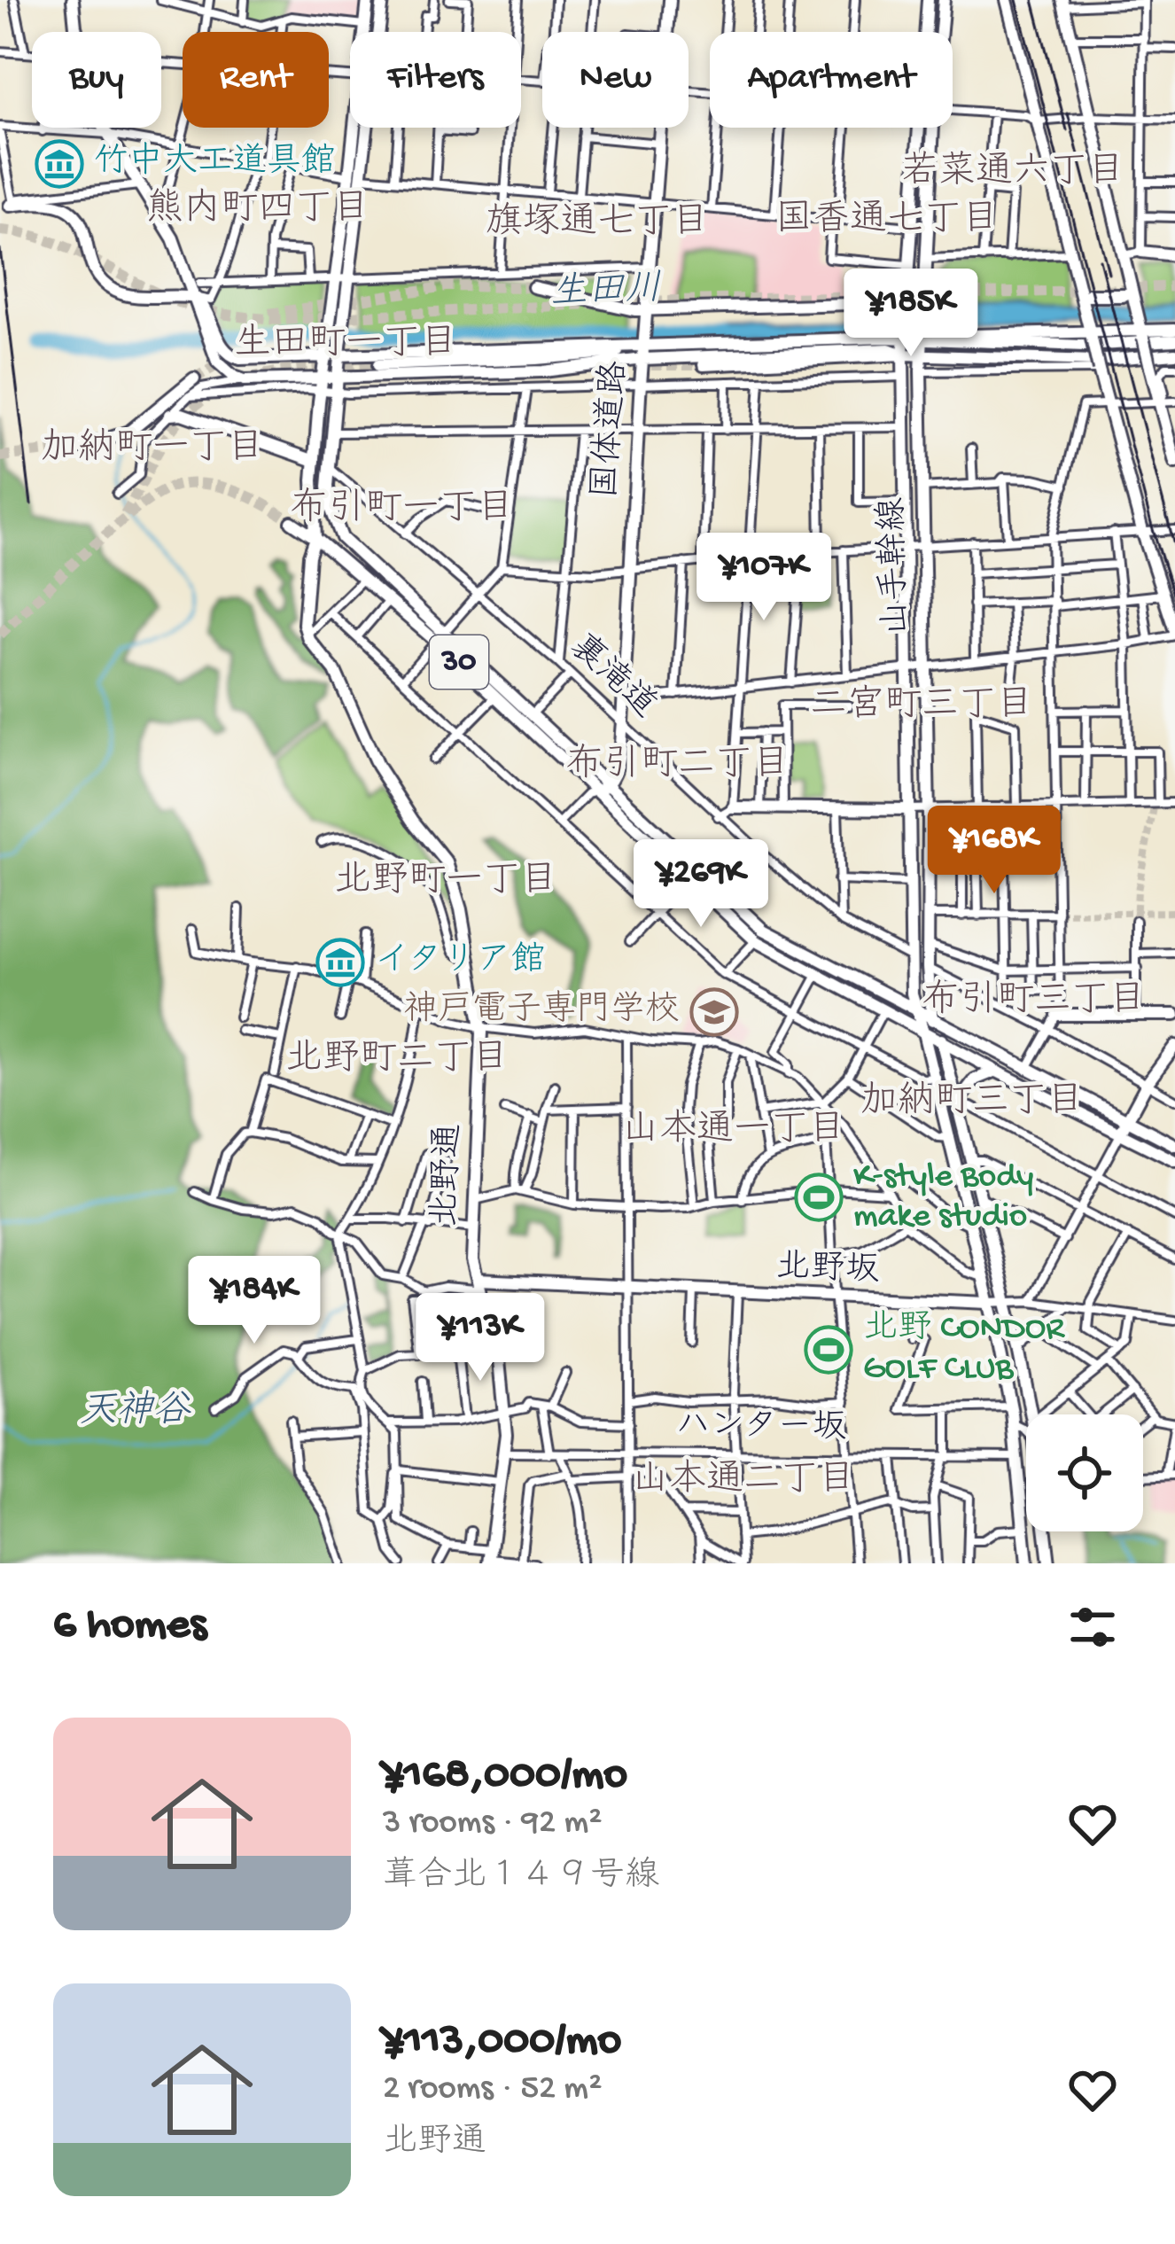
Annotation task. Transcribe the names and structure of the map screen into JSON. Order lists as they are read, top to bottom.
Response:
{
  "streets": {
    "street": [
      "国体道路",
      "山手幹線",
      "30",
      "裏滝道",
      "北野通",
      "北野坂",
      "ハンター坂"
    ]
  },
  "crossings": [
    ["国体道路", "30"],
    ["国体道路", "裏滝道"],
    ["山手幹線", "30"],
    ["山手幹線", "裏滝道"],
    ["山手幹線", "北野坂"],
    ["山手幹線", "ハンター坂"],
    ["北野通", "北野坂"],
    ["北野通", "ハンター坂"]
  ],
  "districts": [
    "若菜通六丁目",
    "熊内町四丁目",
    "国香通七丁目",
    "旗塚通七丁目",
    "生田町一丁目",
    "加納町一丁目",
    "布引町一丁目",
    "二宮町三丁目",
    "布引町二丁目",
    "北野町一丁目",
    "布引町三丁目",
    "北野町二丁目",
    "加納町三丁目",
    "山本通一丁目",
    "山本通二丁目"
  ],
  "water": ["生田川", "天神谷"],
  "places": {
    "museum": ["竹中大工道具館", "イタリア館"],
    "school or university": ["神戸電子専門学校"],
    "sports": ["K-style Body make studio", "北野 CONDOR GOLF CLUB"]
  },
  "page": {
    "chip": [
      "Buy",
      "Rent",
      "Filters",
      "New",
      "Apartment"
    ],
    "price": [
      "¥185K",
      "¥107K",
      "¥168K",
      "¥269K",
      "¥184K",
      "¥113K"
    ],
    "heading": "6 homes",
    "list": [
      {
        "name": "¥168,000/mo",
        "note": "3 rooms · 92 m² · 葺合北１４９号線"
      },
      {
        "name": "¥113,000/mo",
        "note": "2 rooms · 52 m² · 北野通"
      }
    ]
  }
}
